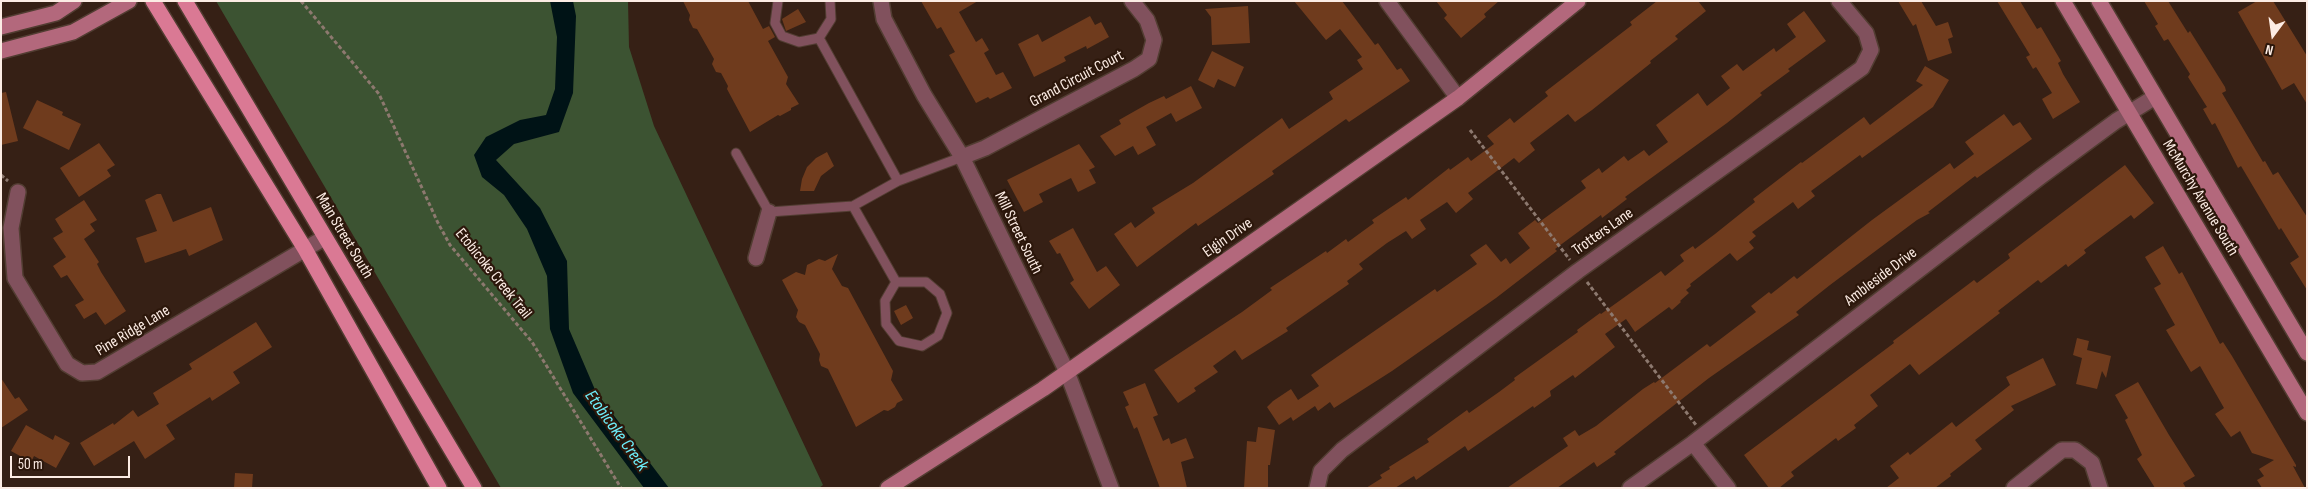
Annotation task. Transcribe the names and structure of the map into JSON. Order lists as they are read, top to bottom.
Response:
{
  "streets": {
    "main road": ["Main Street South"],
    "street": [
      "Grand Circuit Court",
      "McMurchy Avenue South",
      "Trotters Lane",
      "Mill Street South",
      "Elgin Drive",
      "Ambleside Drive",
      "Pine Ridge Lane"
    ],
    "path": ["Etobicoke Creek Trail"]
  },
  "crossings": [
    ["Grand Circuit Court", "Mill Street South"],
    ["McMurchy Avenue South", "Ambleside Drive"],
    ["Mill Street South", "Elgin Drive"],
    ["Main Street South", "Pine Ridge Lane"]
  ],
  "water": ["Etobicoke Creek"],
  "scale_bar": "50 m",
  "north": "bottom"
}
